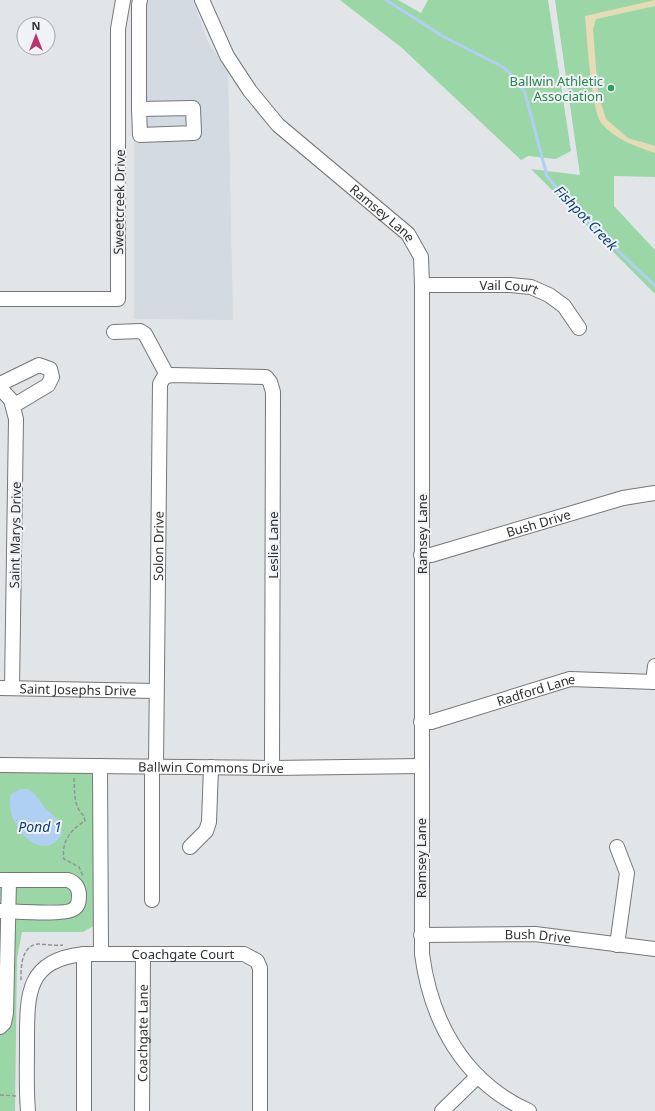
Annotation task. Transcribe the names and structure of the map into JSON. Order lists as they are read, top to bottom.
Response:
{
  "streets": {
    "street": [
      "Sweetcreek Drive",
      "Ramsey Lane",
      "Vail Court",
      "Bush Drive",
      "Saint Marys Drive",
      "Leslie Lane",
      "Solon Drive",
      "Saint Josephs Drive",
      "Radford Lane",
      "Ballwin Commons Drive",
      "Coachgate Court",
      "Coachgate Lane"
    ]
  },
  "crossings": [
    ["Ramsey Lane", "Vail Court"],
    ["Ramsey Lane", "Bush Drive"],
    ["Ramsey Lane", "Radford Lane"],
    ["Ramsey Lane", "Ballwin Commons Drive"],
    ["Saint Marys Drive", "Saint Josephs Drive"],
    ["Leslie Lane", "Solon Drive"],
    ["Leslie Lane", "Ballwin Commons Drive"],
    ["Solon Drive", "Saint Josephs Drive"],
    ["Solon Drive", "Ballwin Commons Drive"],
    ["Coachgate Court", "Coachgate Lane"]
  ],
  "water": ["Fishpot Creek", "Pond 1"],
  "places": ["Ballwin Athletic Association"],
  "north": "top"
}
